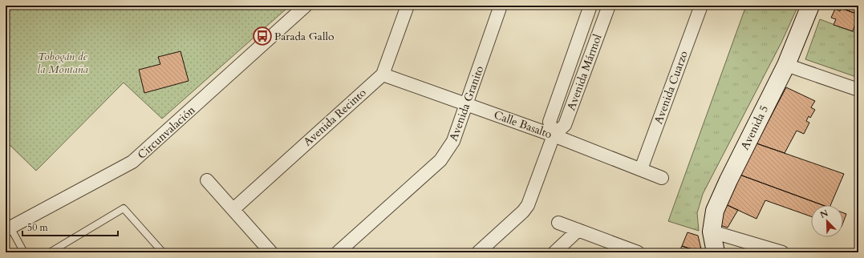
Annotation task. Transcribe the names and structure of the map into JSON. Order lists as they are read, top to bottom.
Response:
{
  "streets": {
    "main road": ["Avenida 5"],
    "street": [
      "Avenida Mármol",
      "Avenida Cuarzo",
      "Avenida Granito",
      "Avenida Recinto",
      "Calle Basalto",
      "Circunvalación"
    ]
  },
  "crossings": [
    ["Avenida Mármol", "Calle Basalto"],
    ["Avenida Cuarzo", "Calle Basalto"],
    ["Avenida Granito", "Calle Basalto"],
    ["Avenida Recinto", "Calle Basalto"]
  ],
  "parks": ["Tobogán de la Montaña"],
  "places": {
    "bus stop": ["Parada Gallo"]
  },
  "scale_bar": "50 m",
  "north": "top left"
}
